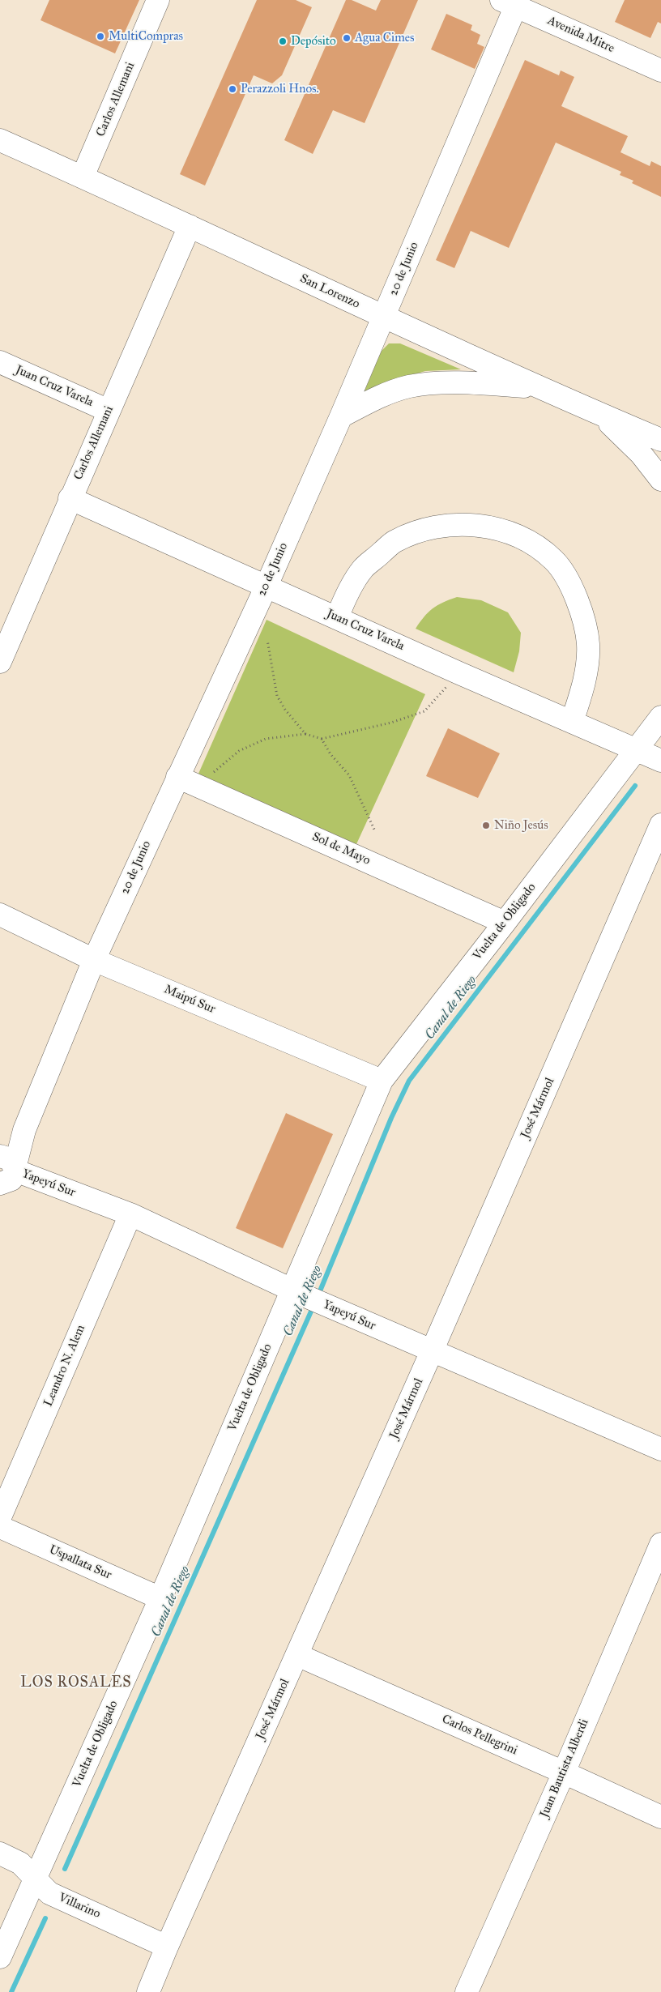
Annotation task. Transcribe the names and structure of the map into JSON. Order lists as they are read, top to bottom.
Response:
{
  "streets": {
    "street": [
      "Avenida Mitre",
      "Carlos Allemani",
      "20 de Junio",
      "San Lorenzo",
      "Juan Cruz Varela",
      "Sol de Mayo",
      "Vuelta de Obligado",
      "Maipú Sur",
      "José Mármol",
      "Yapeyú Sur",
      "Leandro N. Alem",
      "Uspallata Sur",
      "Carlos Pellegrini",
      "Juan Bautista Alberdi",
      "Villarino"
    ]
  },
  "crossings": [
    ["Avenida Mitre", "20 de Junio"],
    ["Carlos Allemani", "San Lorenzo"],
    ["Carlos Allemani", "Juan Cruz Varela"],
    ["20 de Junio", "San Lorenzo"],
    ["20 de Junio", "Juan Cruz Varela"],
    ["20 de Junio", "Sol de Mayo"],
    ["20 de Junio", "Maipú Sur"],
    ["20 de Junio", "Yapeyú Sur"],
    ["Juan Cruz Varela", "Vuelta de Obligado"],
    ["Sol de Mayo", "Vuelta de Obligado"],
    ["Vuelta de Obligado", "Maipú Sur"],
    ["Vuelta de Obligado", "Yapeyú Sur"],
    ["Vuelta de Obligado", "Uspallata Sur"],
    ["Vuelta de Obligado", "Villarino"],
    ["José Mármol", "Yapeyú Sur"],
    ["José Mármol", "Carlos Pellegrini"],
    ["José Mármol", "Villarino"],
    ["Yapeyú Sur", "Leandro N. Alem"],
    ["Carlos Pellegrini", "Juan Bautista Alberdi"]
  ],
  "districts": ["LOS ROSALES"],
  "water": ["Canal de Riego"],
  "places": [
    "MultiCompras",
    "Agua Cimes",
    "Depósito",
    "Perazzoli Hnos.",
    "Niño Jesús"
  ]
}
